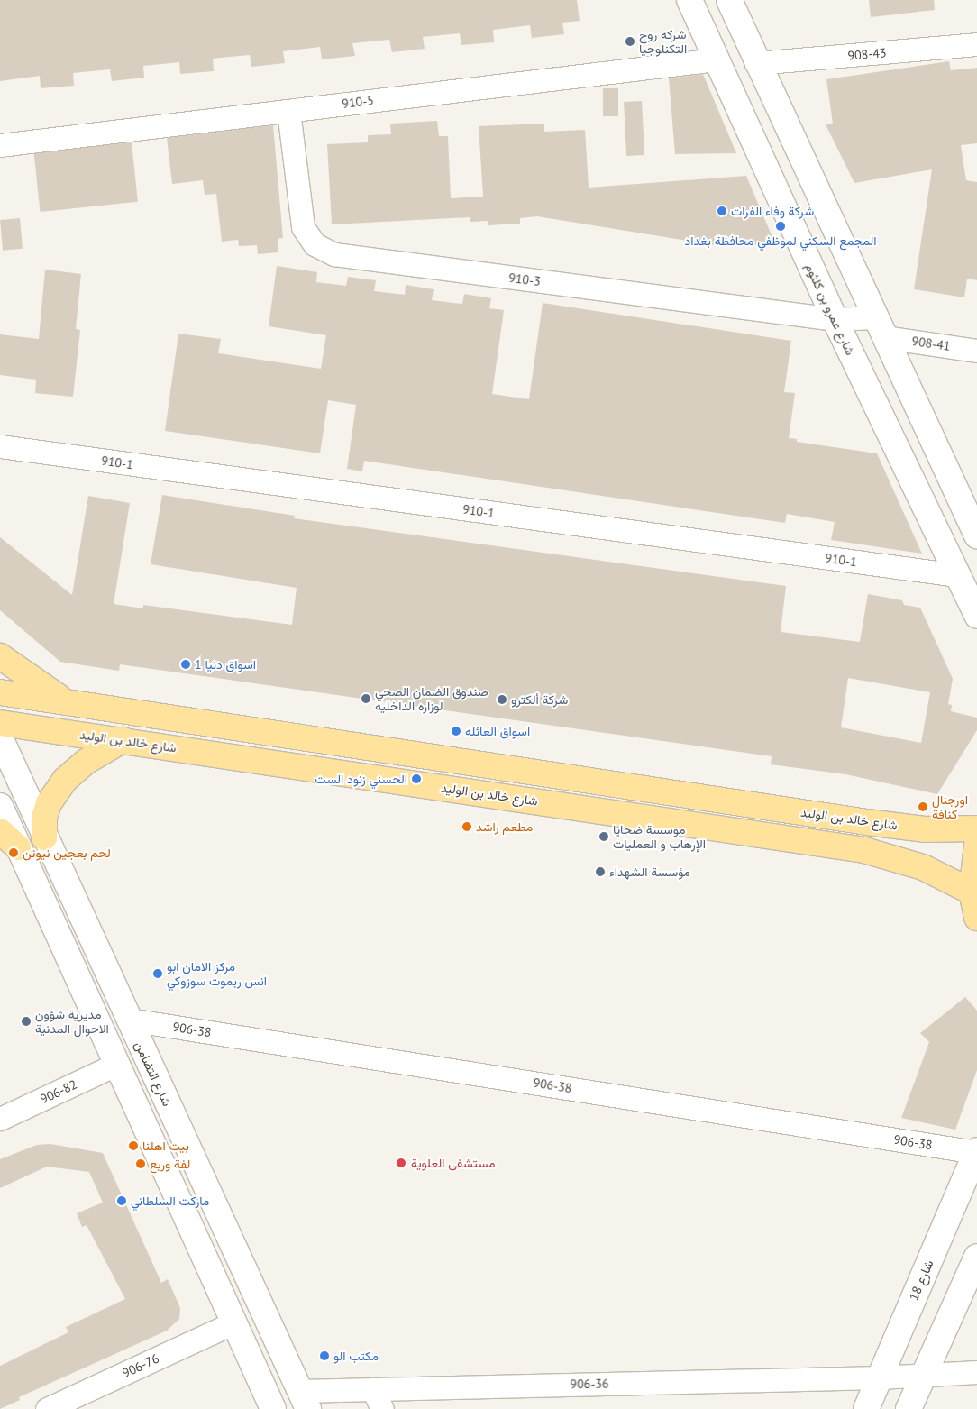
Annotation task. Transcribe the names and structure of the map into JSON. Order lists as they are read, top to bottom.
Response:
{
  "streets": {
    "main road": ["شارع خالد بن الوليد"],
    "street": [
      "908-43",
      "910-5",
      "910-3",
      "شارع عمرو بن كلثوم",
      "908-41",
      "910-1",
      "906-38",
      "شارع التضامن",
      "906-82",
      "شارع 18",
      "906-76",
      "906-36"
    ]
  },
  "crossings": [
    ["910-5", "910-3"],
    ["910-5", "شارع عمرو بن كلثوم"],
    ["910-3", "شارع عمرو بن كلثوم"],
    ["910-3", "908-41"],
    ["شارع عمرو بن كلثوم", "910-1"],
    ["906-38", "شارع التضامن"],
    ["906-38", "شارع 18"],
    ["شارع التضامن", "906-36"],
    ["شارع 18", "906-36"]
  ],
  "places": [
    "شركه روح التكنلوجيا",
    "شركة وفاء الفرات",
    "المجمع السكني لموظفي محافظة بغداد",
    "اسواق دنيا 1",
    "صندوق الضمان الصحي لوزاره الداخليه",
    "شركة ألكترو",
    "اسواق العائله",
    "الحسني زنود الست",
    "اورجنال كنافة",
    "مطعم راشد",
    "موسسة ضحايا الإرهاب و العمليات",
    "لحم بعجين نيوتن",
    "مؤسسة الشهداء",
    "مركز الامان ابو انس ريموت سوزوكي",
    "مديرية شؤون الاحوال المدنية",
    "بيت اهلنا",
    "مستشفى العلوية",
    "لفة وربع",
    "ماركت السلطاني",
    "مكتب الو"
  ]
}
